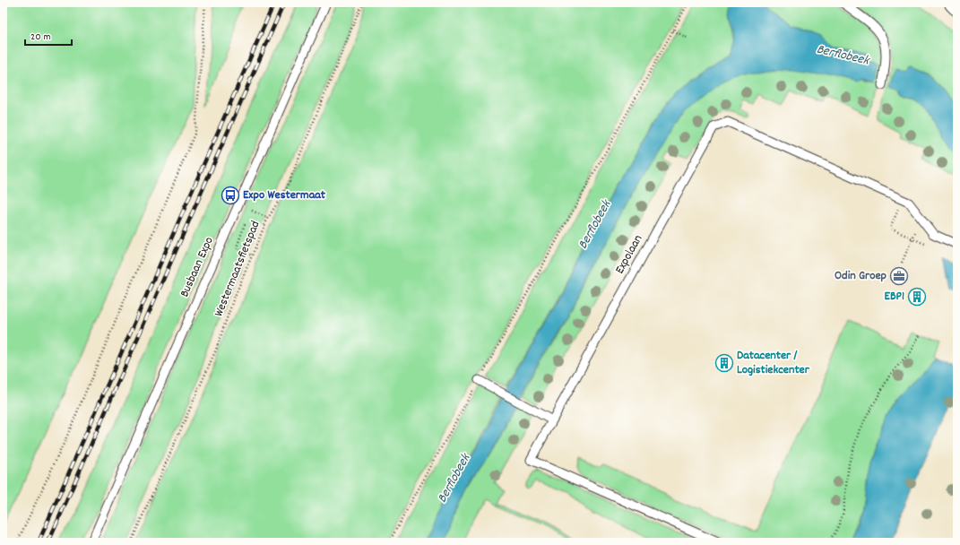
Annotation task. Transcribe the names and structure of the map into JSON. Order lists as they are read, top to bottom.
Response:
{
  "streets": {
    "lane": ["Expolaan", "Busbaan Expo"],
    "path": ["Westermaatsfietspad"]
  },
  "water": ["Berflobeek"],
  "places": {
    "bus stop": ["Expo Westermaat"],
    "office": ["Odin Groep"],
    "building": ["EBP1", "Datacenter / Logistiekcenter"]
  },
  "scale_bar": "20 m"
}
